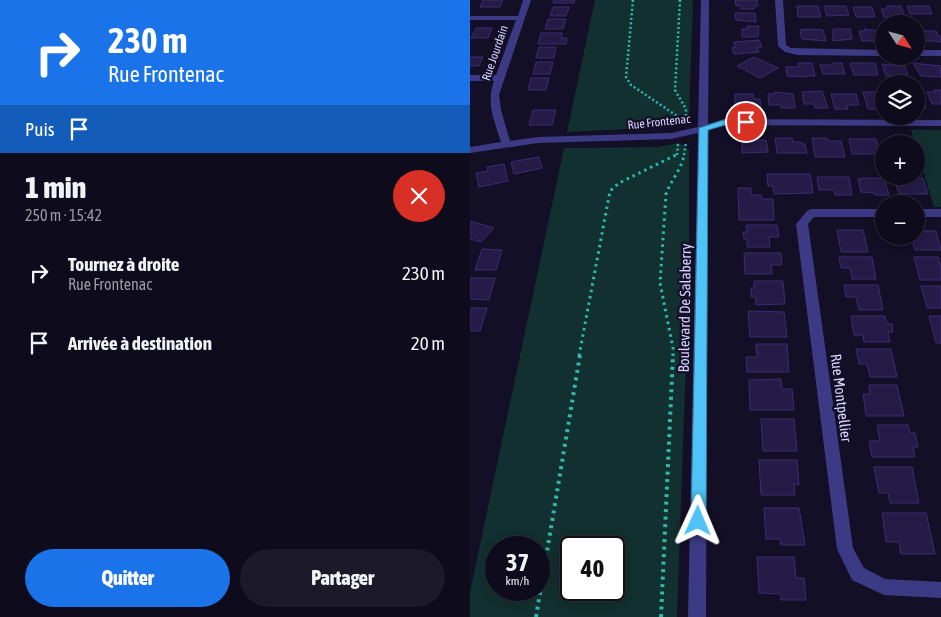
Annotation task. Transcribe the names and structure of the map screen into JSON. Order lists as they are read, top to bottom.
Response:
{
  "streets": {
    "street": [
      "Rue Jourdain",
      "Rue Frontenac",
      "Boulevard De Salaberry",
      "Rue Montpellier"
    ]
  },
  "crossings": [
    ["Rue Jourdain", "Rue Frontenac"],
    ["Rue Frontenac", "Boulevard De Salaberry"]
  ],
  "north": "bottom right",
  "page": {
    "turn": ["230 m", "Rue Frontenac"],
    "map_buttons": ["+", "−"],
    "then": "Puis",
    "heading": ["1 min", "250 m · 15:42"],
    "list": [
      {
        "name": "Tournez à droite",
        "note": "Rue Frontenac",
        "value": "230 m"
      },
      {
        "name": "Arrivée à destination",
        "value": "20 m"
      }
    ],
    "speed": "37 km/h",
    "limit": "40",
    "buttons": ["Quitter", "Partager"]
  }
}
